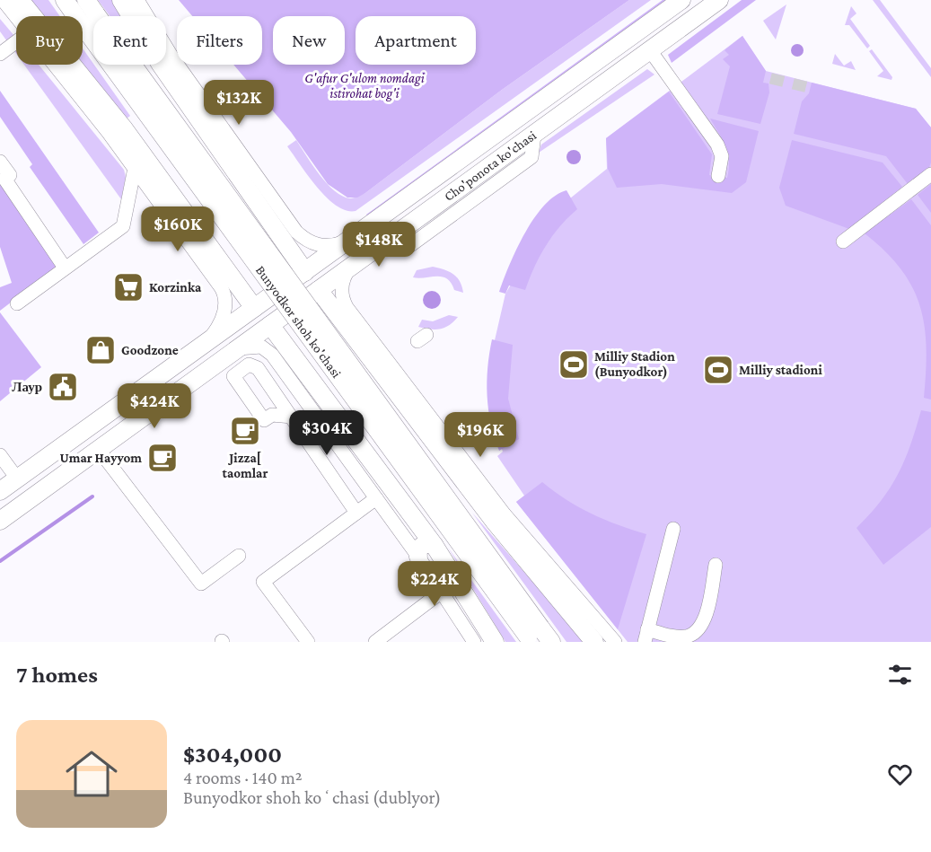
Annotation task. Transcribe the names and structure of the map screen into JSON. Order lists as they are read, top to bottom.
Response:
{
  "streets": {
    "main road": ["Cho'ponota ko'chasi", "Bunyodkor shoh ko'chasi"]
  },
  "parks": ["G'afur G'ulom nomdagi istirohat bog'i"],
  "places": {
    "supermarket": ["Korzinka"],
    "shop": ["Goodzone"],
    "sports": ["Milliy Stadion (Bunyodkor)", "Milliy stadioni"],
    "public building": ["Лаур"],
    "cafe": ["Jizza[ taomlar", "Umar Hayyom"]
  },
  "page": {
    "chip": [
      "Buy",
      "Rent",
      "Filters",
      "New",
      "Apartment"
    ],
    "price": [
      "$132K",
      "$160K",
      "$148K",
      "$424K",
      "$304K",
      "$196K",
      "$224K"
    ],
    "heading": "7 homes",
    "list": [
      {
        "name": "$304,000",
        "note": "4 rooms · 140 m² · Bunyodkor shoh koʻchasi (dublyor)"
      }
    ]
  }
}
